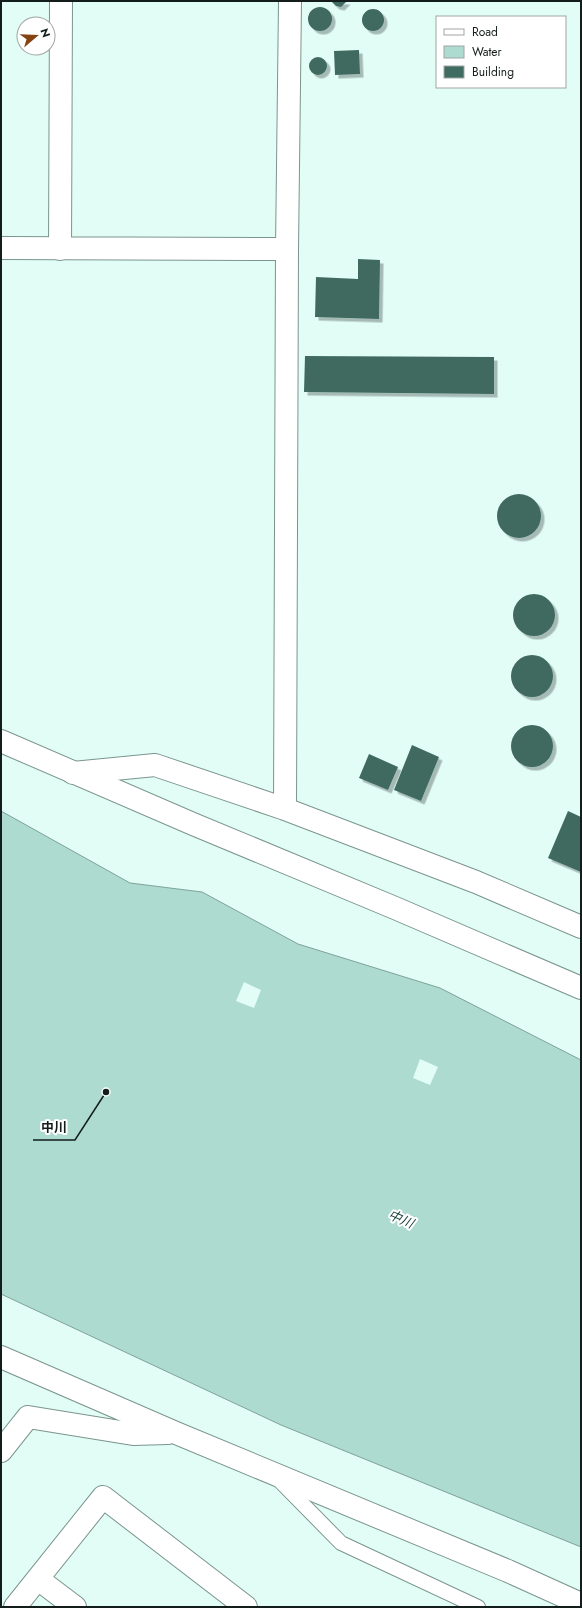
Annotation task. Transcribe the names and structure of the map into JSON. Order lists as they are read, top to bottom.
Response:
{
  "water": ["中川"],
  "places": ["中川"],
  "legend": ["Road", "Water", "Building"],
  "north": "right"
}
